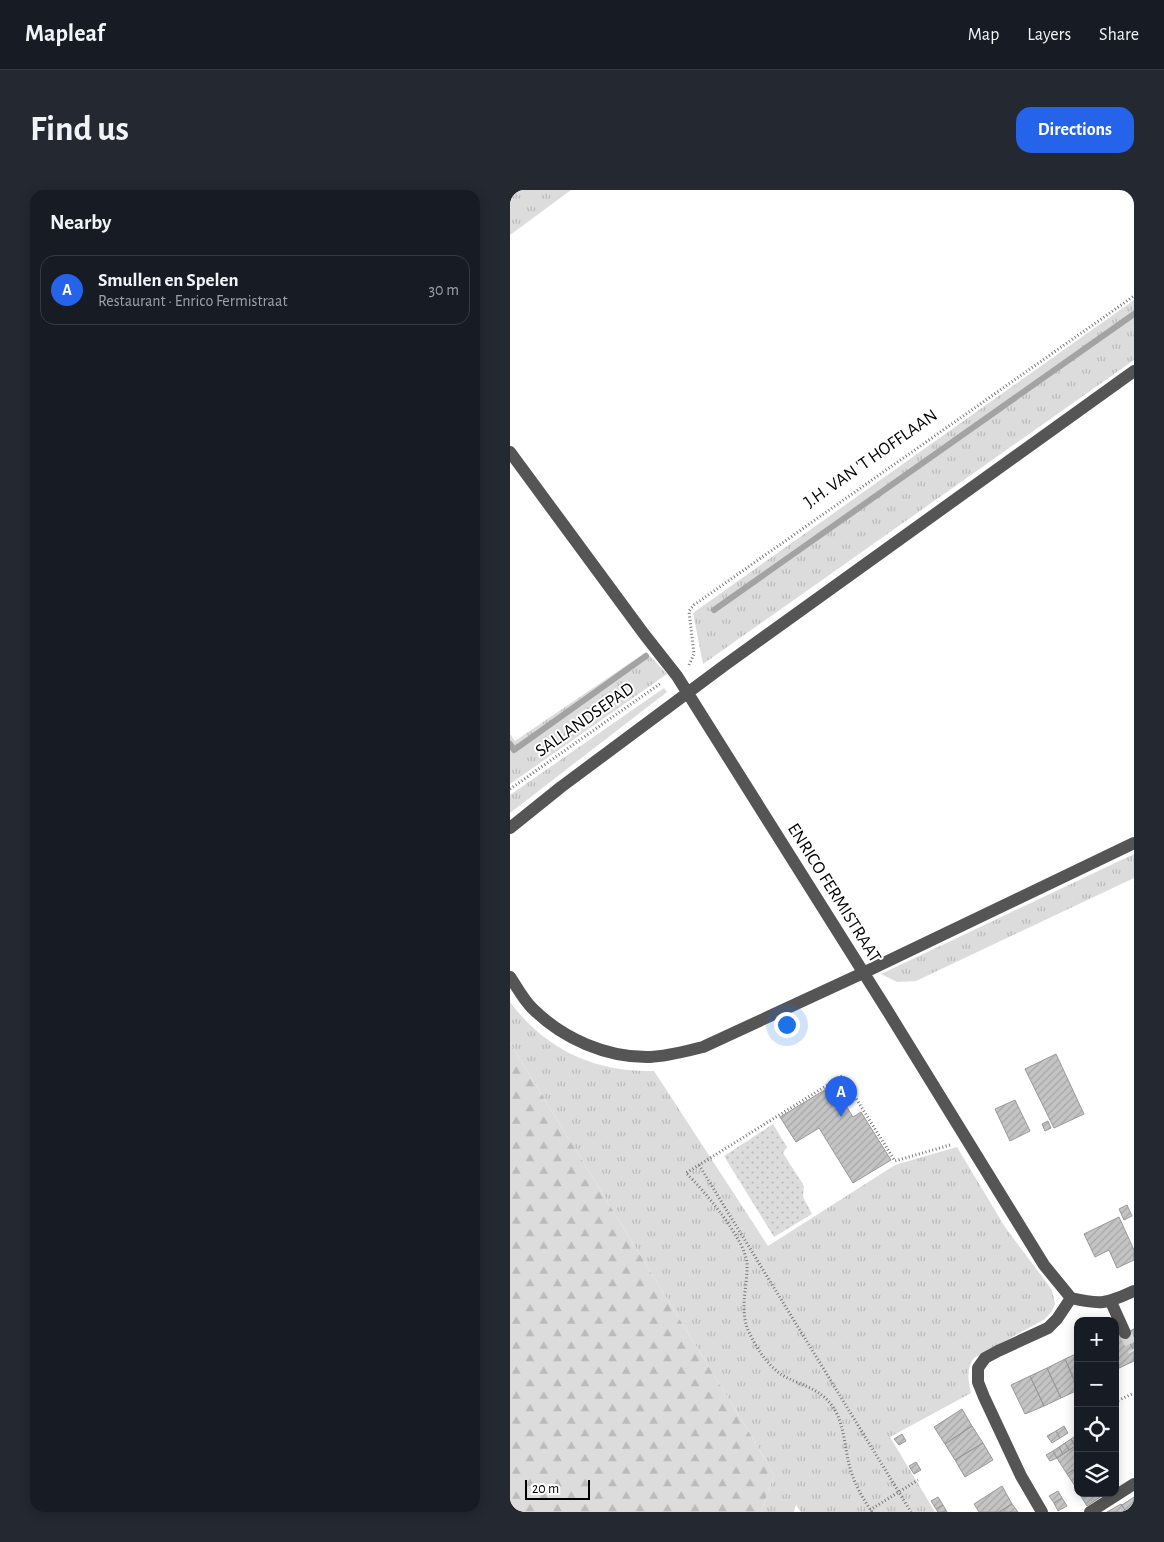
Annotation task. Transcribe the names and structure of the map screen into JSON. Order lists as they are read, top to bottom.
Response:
{
  "streets": {
    "street": ["ENRICO FERMISTRAAT"],
    "path": ["J.H. VAN 'T HOFFLAAN", "SALLANDSEPAD"]
  },
  "crossings": [
    ["J.H. VAN 'T HOFFLAAN", "SALLANDSEPAD"],
    ["J.H. VAN 'T HOFFLAAN", "ENRICO FERMISTRAAT"],
    ["SALLANDSEPAD", "ENRICO FERMISTRAAT"]
  ],
  "scale_bar": "20 m",
  "page": {
    "header": "Mapleaf",
    "nav": ["Map", "Layers", "Share"],
    "buttons": "Directions",
    "title": "Find us",
    "heading": "Nearby",
    "list": [
      {
        "mark": "A",
        "name": "Smullen en Spelen",
        "note": "Restaurant · Enrico Fermistraat",
        "value": "30 m"
      }
    ],
    "pins": "A",
    "map_buttons": ["+", "−"],
    "scale": "20 m"
  }
}
